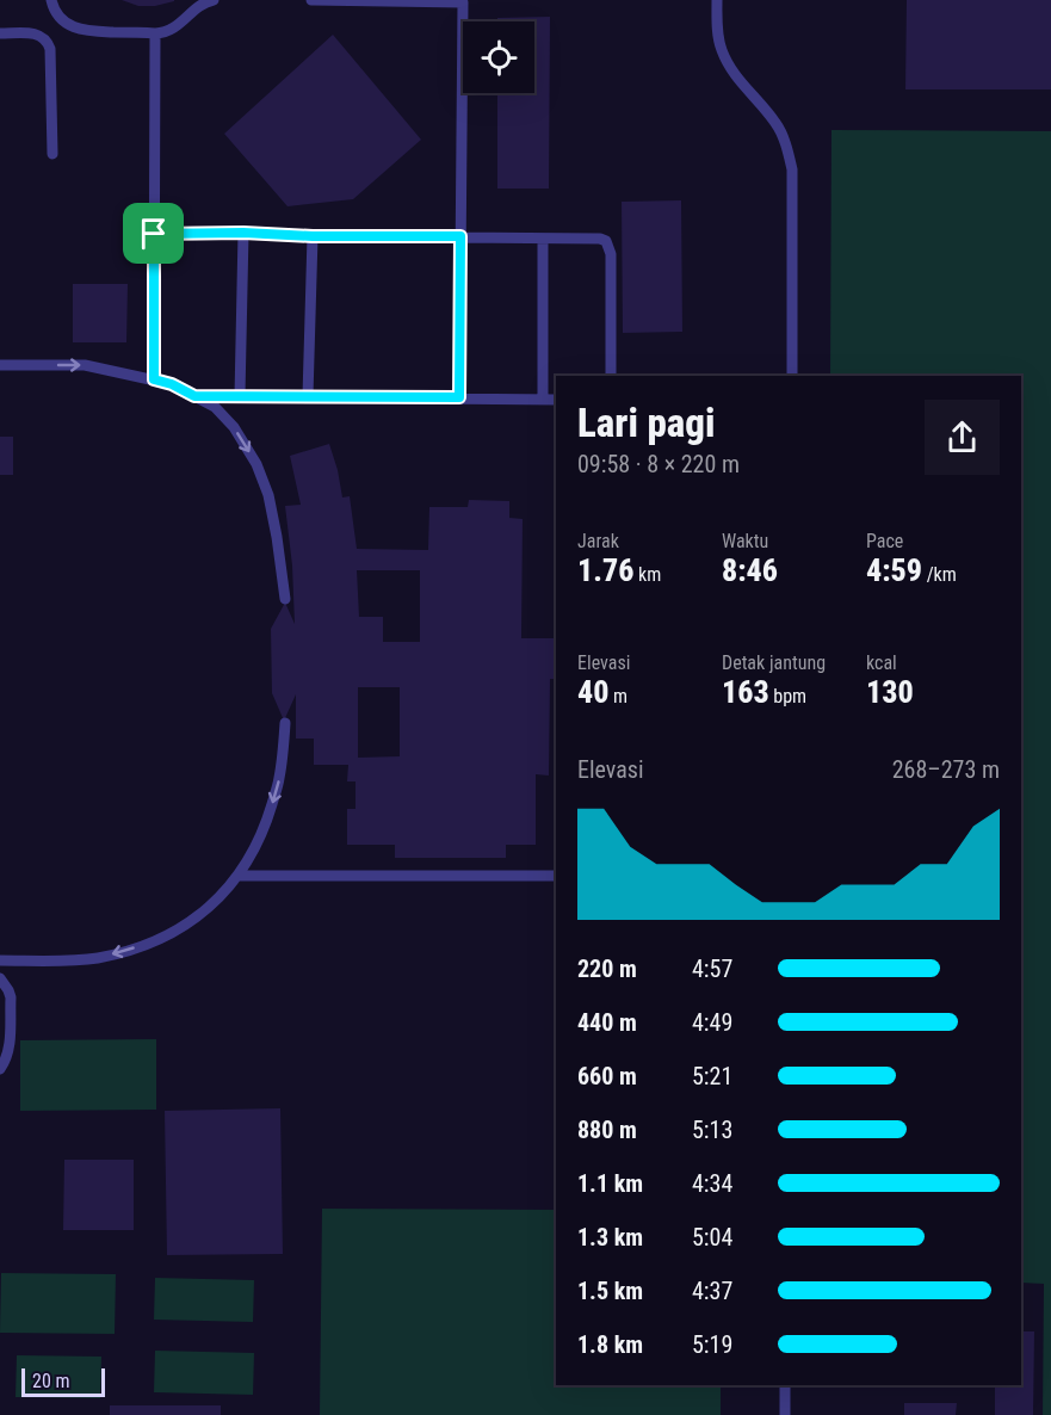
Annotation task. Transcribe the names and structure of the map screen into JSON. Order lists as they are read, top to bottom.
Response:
{
  "scale_bar": "20 m",
  "page": {
    "heading": ["Lari pagi", "09:58 · 8 × 220 m"],
    "stats": [
      ["Jarak", "1.76 km"],
      ["Waktu", "8:46"],
      ["Pace", "4:59 /km"],
      ["Elevasi", "40 m"],
      ["Detak jantung", "163 bpm"],
      ["kcal", "130"]
    ],
    "chart": ["Elevasi", "268–273 m"],
    "list": [
      {
        "name": "220 m",
        "note": "4:57"
      },
      {
        "name": "440 m",
        "note": "4:49"
      },
      {
        "name": "660 m",
        "note": "5:21"
      },
      {
        "name": "880 m",
        "note": "5:13"
      },
      {
        "name": "1.1 km",
        "note": "4:34"
      },
      {
        "name": "1.3 km",
        "note": "5:04"
      },
      {
        "name": "1.5 km",
        "note": "4:37"
      },
      {
        "name": "1.8 km",
        "note": "5:19"
      }
    ],
    "scale": "20 m"
  }
}
